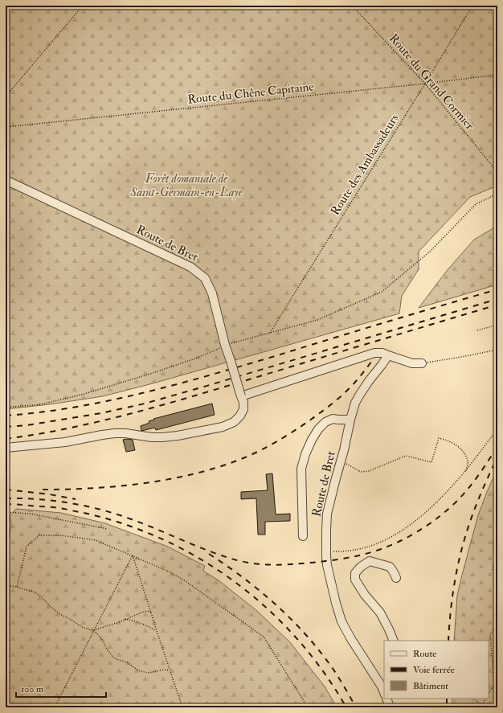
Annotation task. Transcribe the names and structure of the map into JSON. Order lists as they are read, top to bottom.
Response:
{
  "streets": {
    "lane": ["Route de Bret"],
    "path": ["Route du Grand Cormier", "Route du Chêne Capitaine", "Route des Ambassadeurs"]
  },
  "crossings": [
    ["Route du Grand Cormier", "Route du Chêne Capitaine"],
    ["Route du Grand Cormier", "Route des Ambassadeurs"],
    ["Route du Chêne Capitaine", "Route des Ambassadeurs"]
  ],
  "parks": ["Forêt domaniale de Saint-Germain-en-Laye"],
  "legend": ["Route", "Voie ferrée", "Bâtiment"],
  "scale_bar": "100 m"
}
